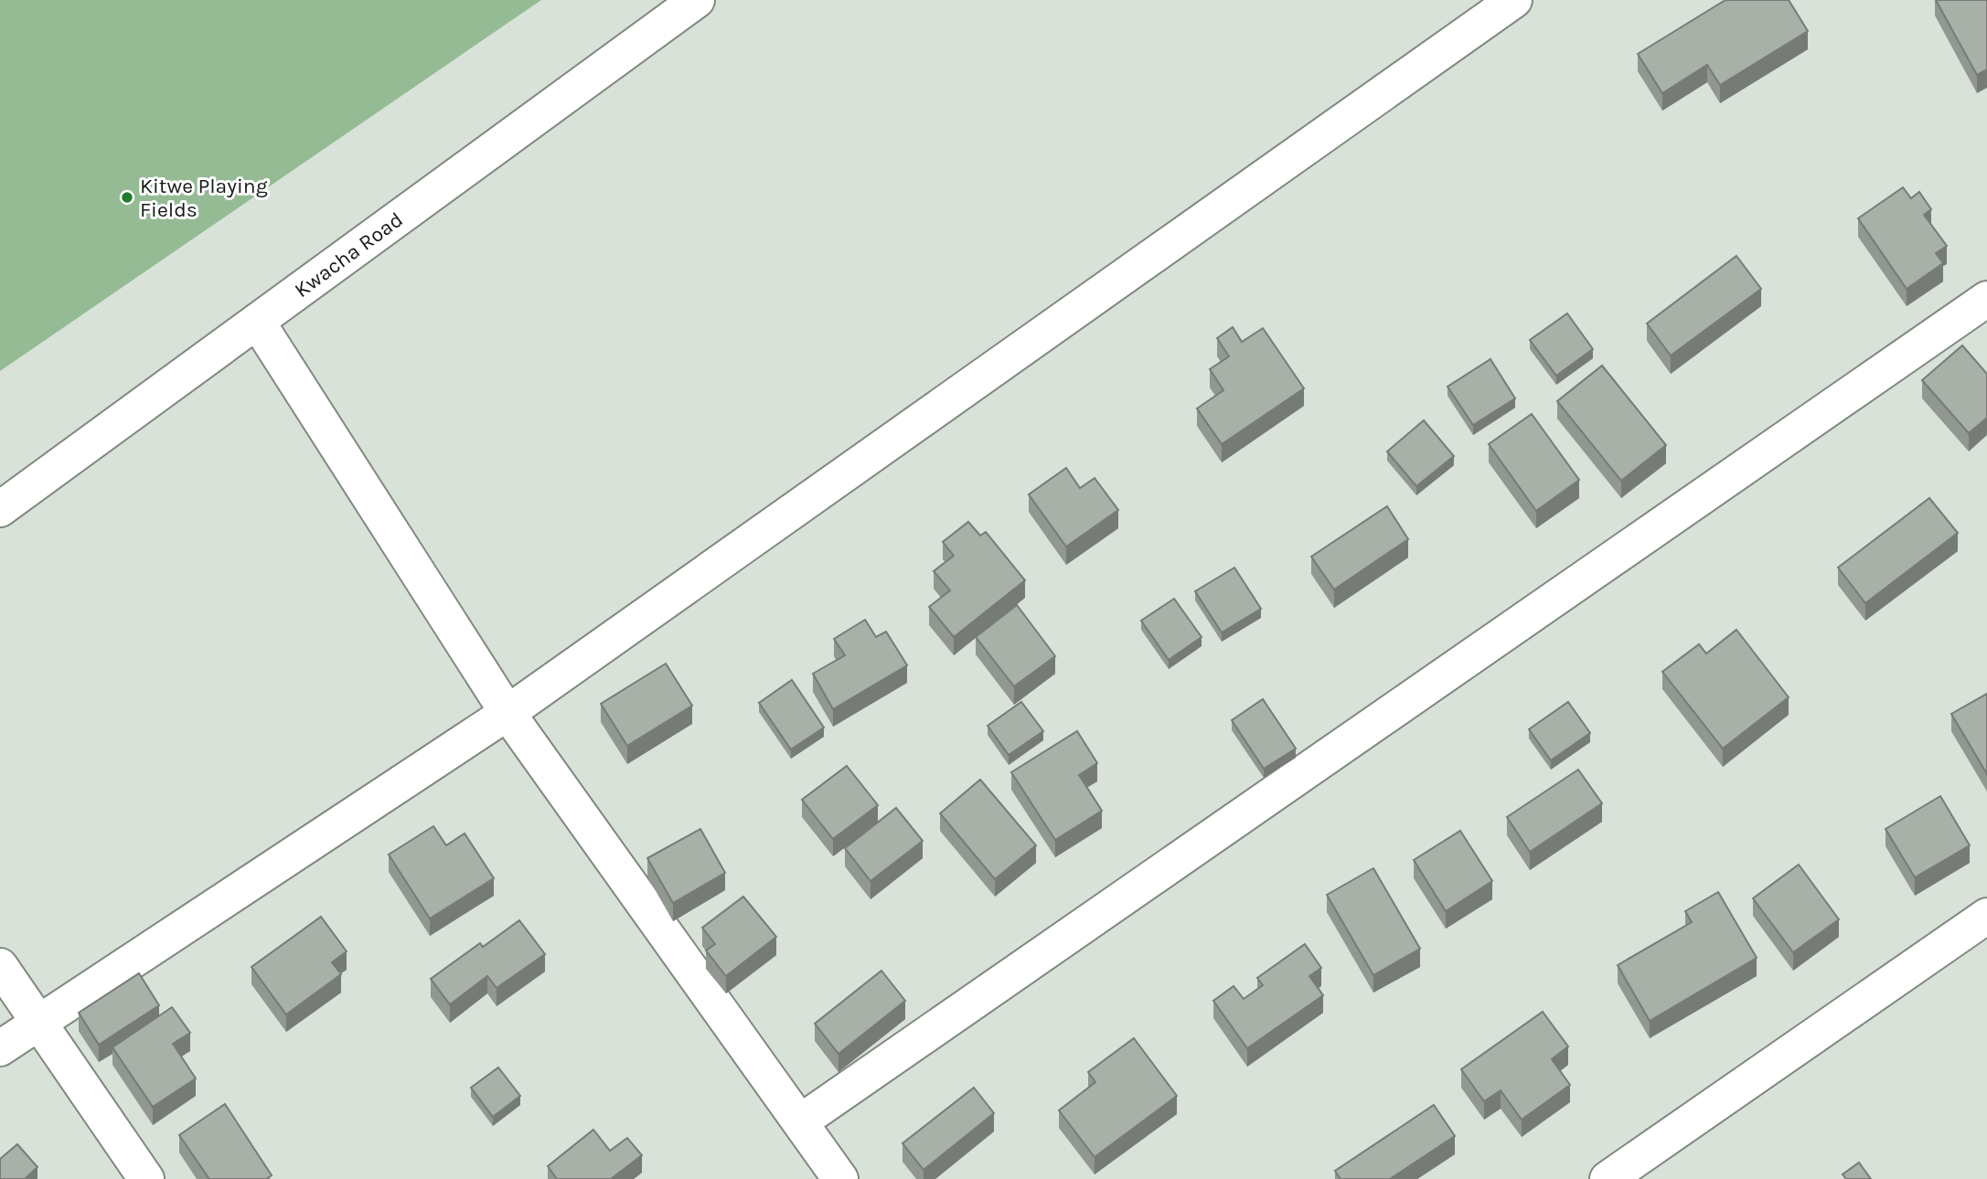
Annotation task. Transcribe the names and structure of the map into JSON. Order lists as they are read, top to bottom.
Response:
{
  "streets": {
    "street": ["Kwacha Road"]
  },
  "places": ["Kitwe Playing Fields"]
}
